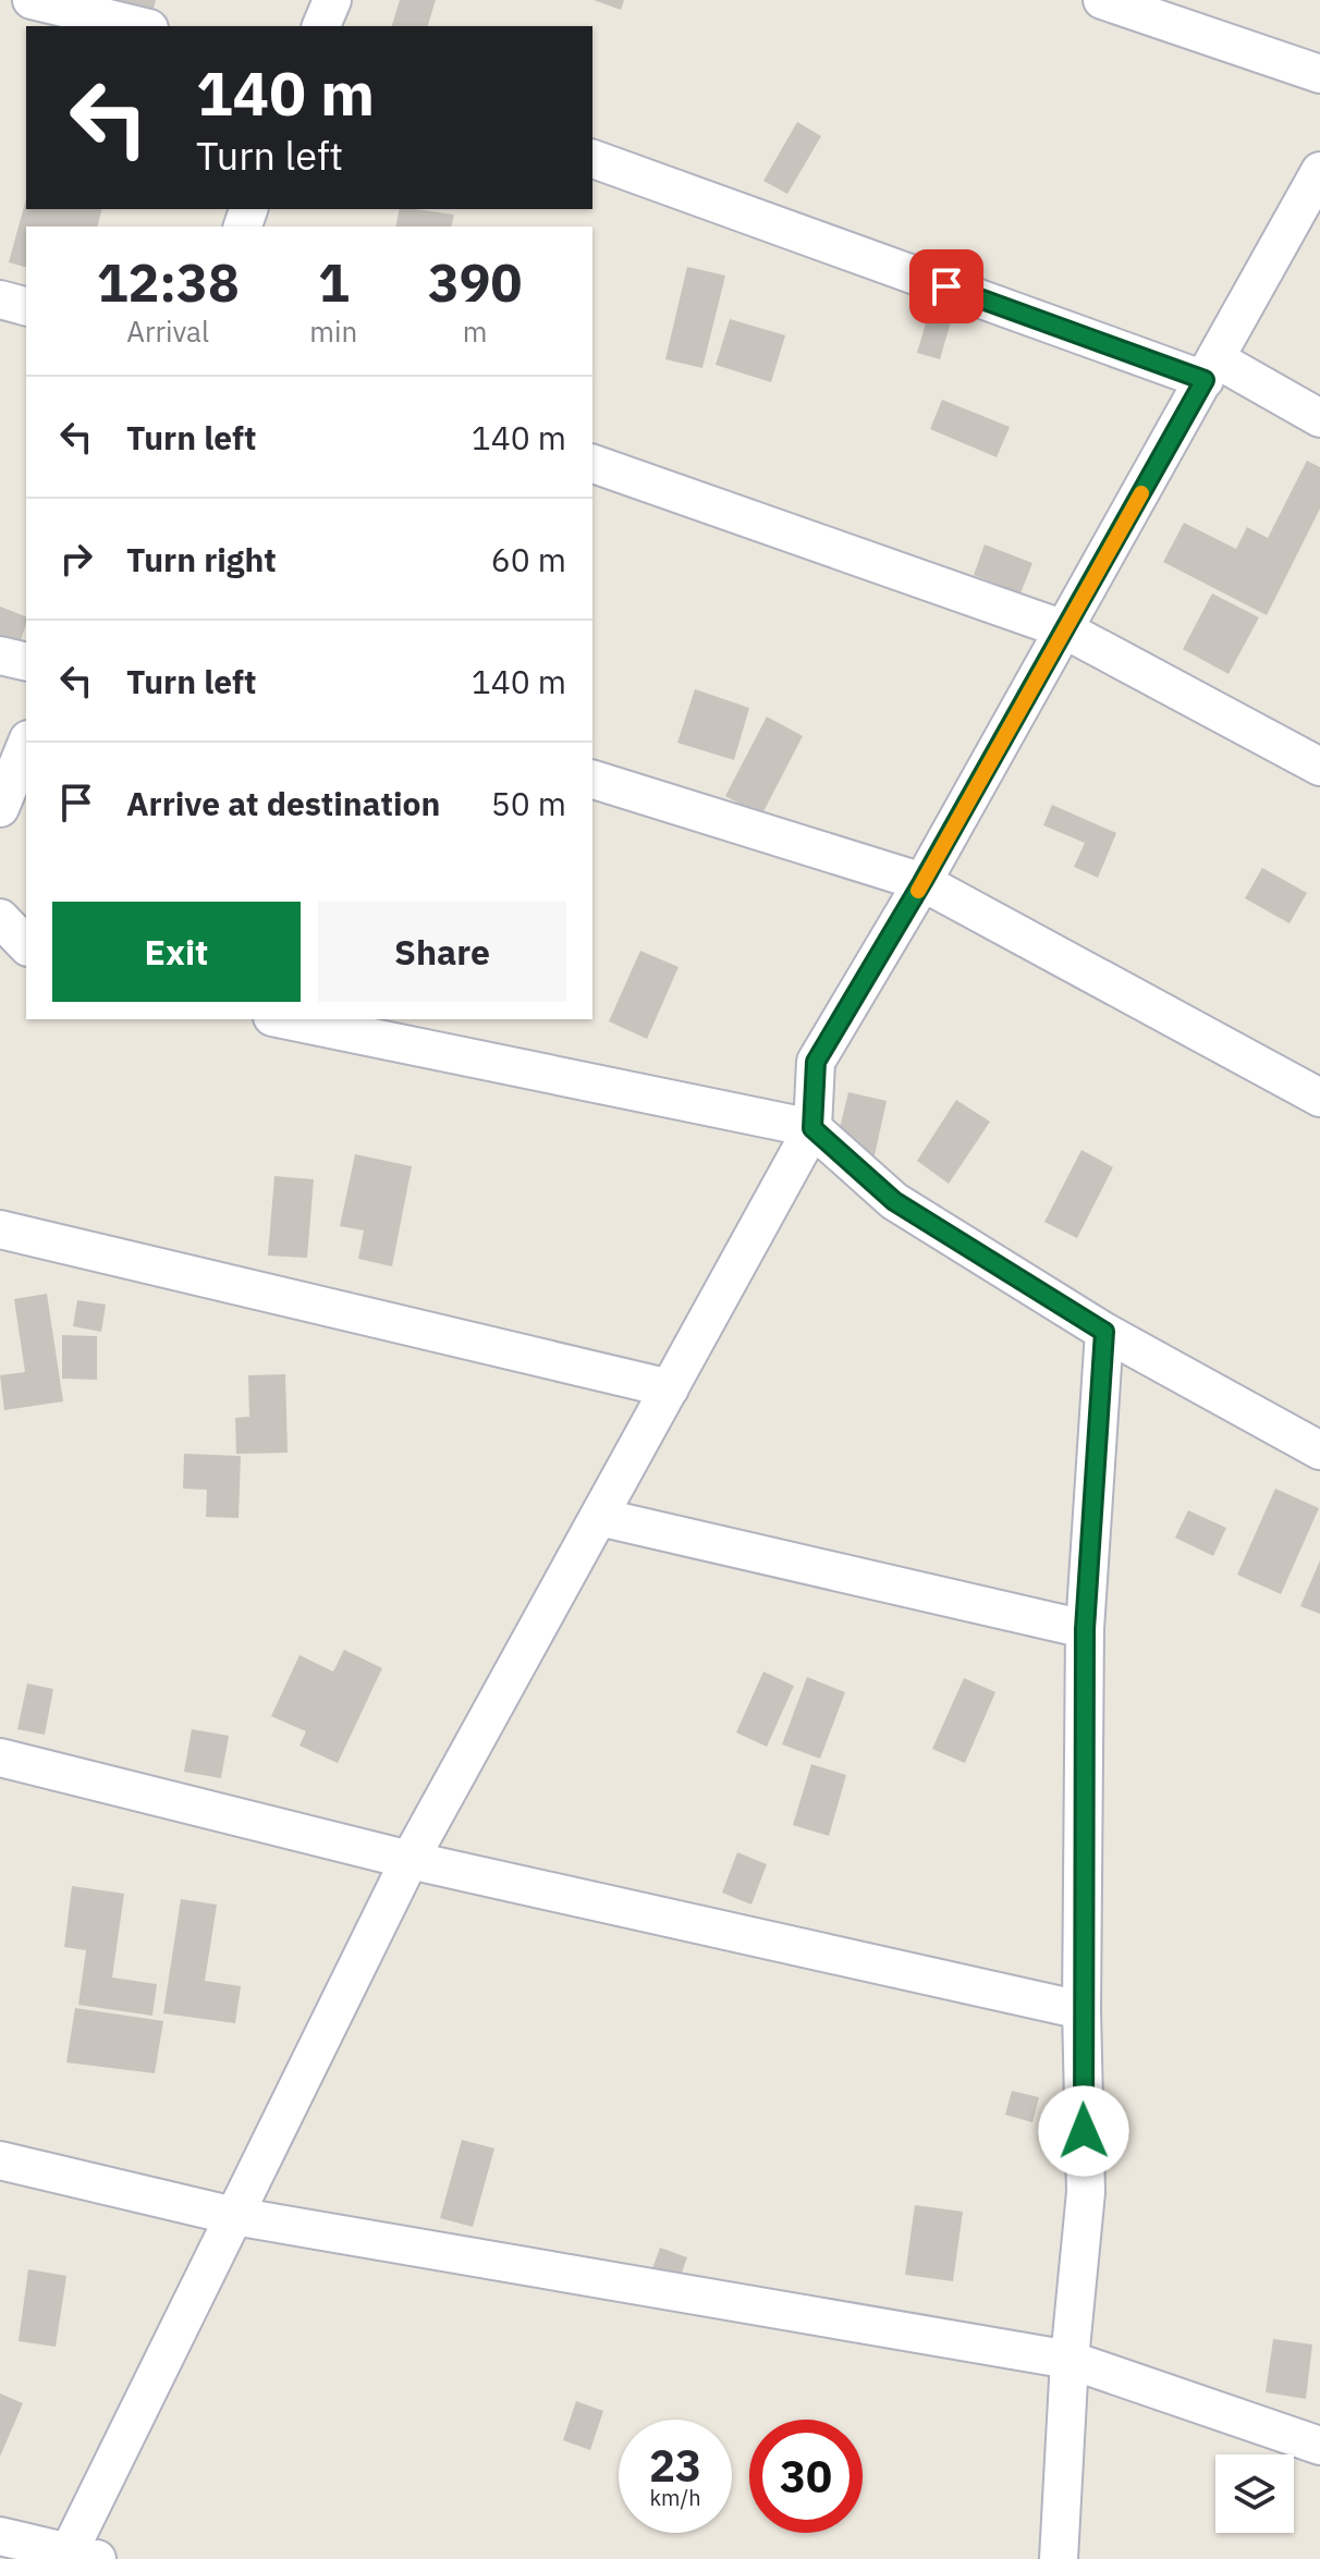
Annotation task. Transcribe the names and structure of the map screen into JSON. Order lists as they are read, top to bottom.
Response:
{
  "page": {
    "turn": ["140 m", "Turn left"],
    "eta": [
      "12:38",
      "Arrival",
      "1",
      "min",
      "390",
      "m"
    ],
    "list": [
      {
        "name": "Turn left",
        "value": "140 m"
      },
      {
        "name": "Turn right",
        "value": "60 m"
      },
      {
        "name": "Turn left",
        "value": "140 m"
      },
      {
        "name": "Arrive at destination",
        "value": "50 m"
      }
    ],
    "buttons": ["Exit", "Share"],
    "speed": "23 km/h",
    "limit": "30"
  }
}
